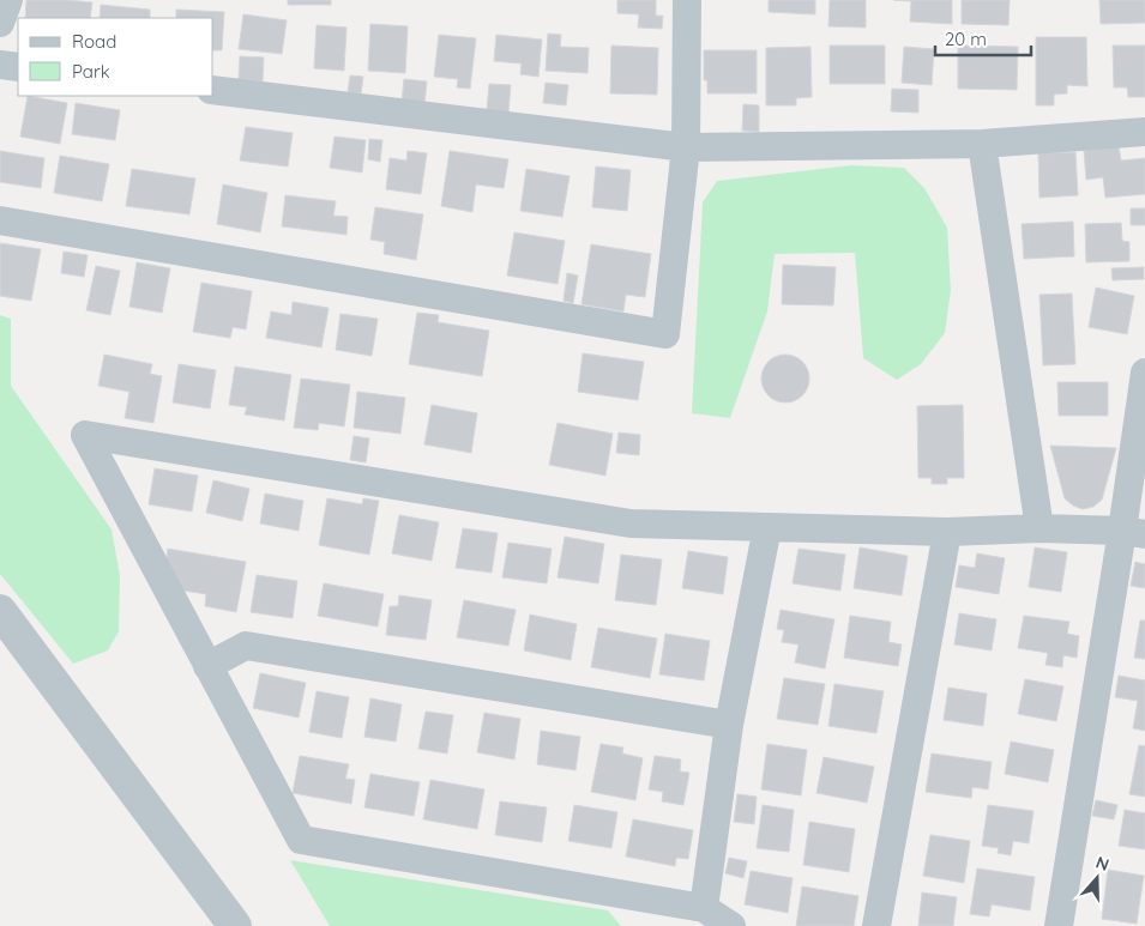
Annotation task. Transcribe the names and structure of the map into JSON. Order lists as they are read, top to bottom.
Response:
{
  "legend": ["Road", "Park"],
  "scale_bar": "20 m",
  "north": "top"
}
